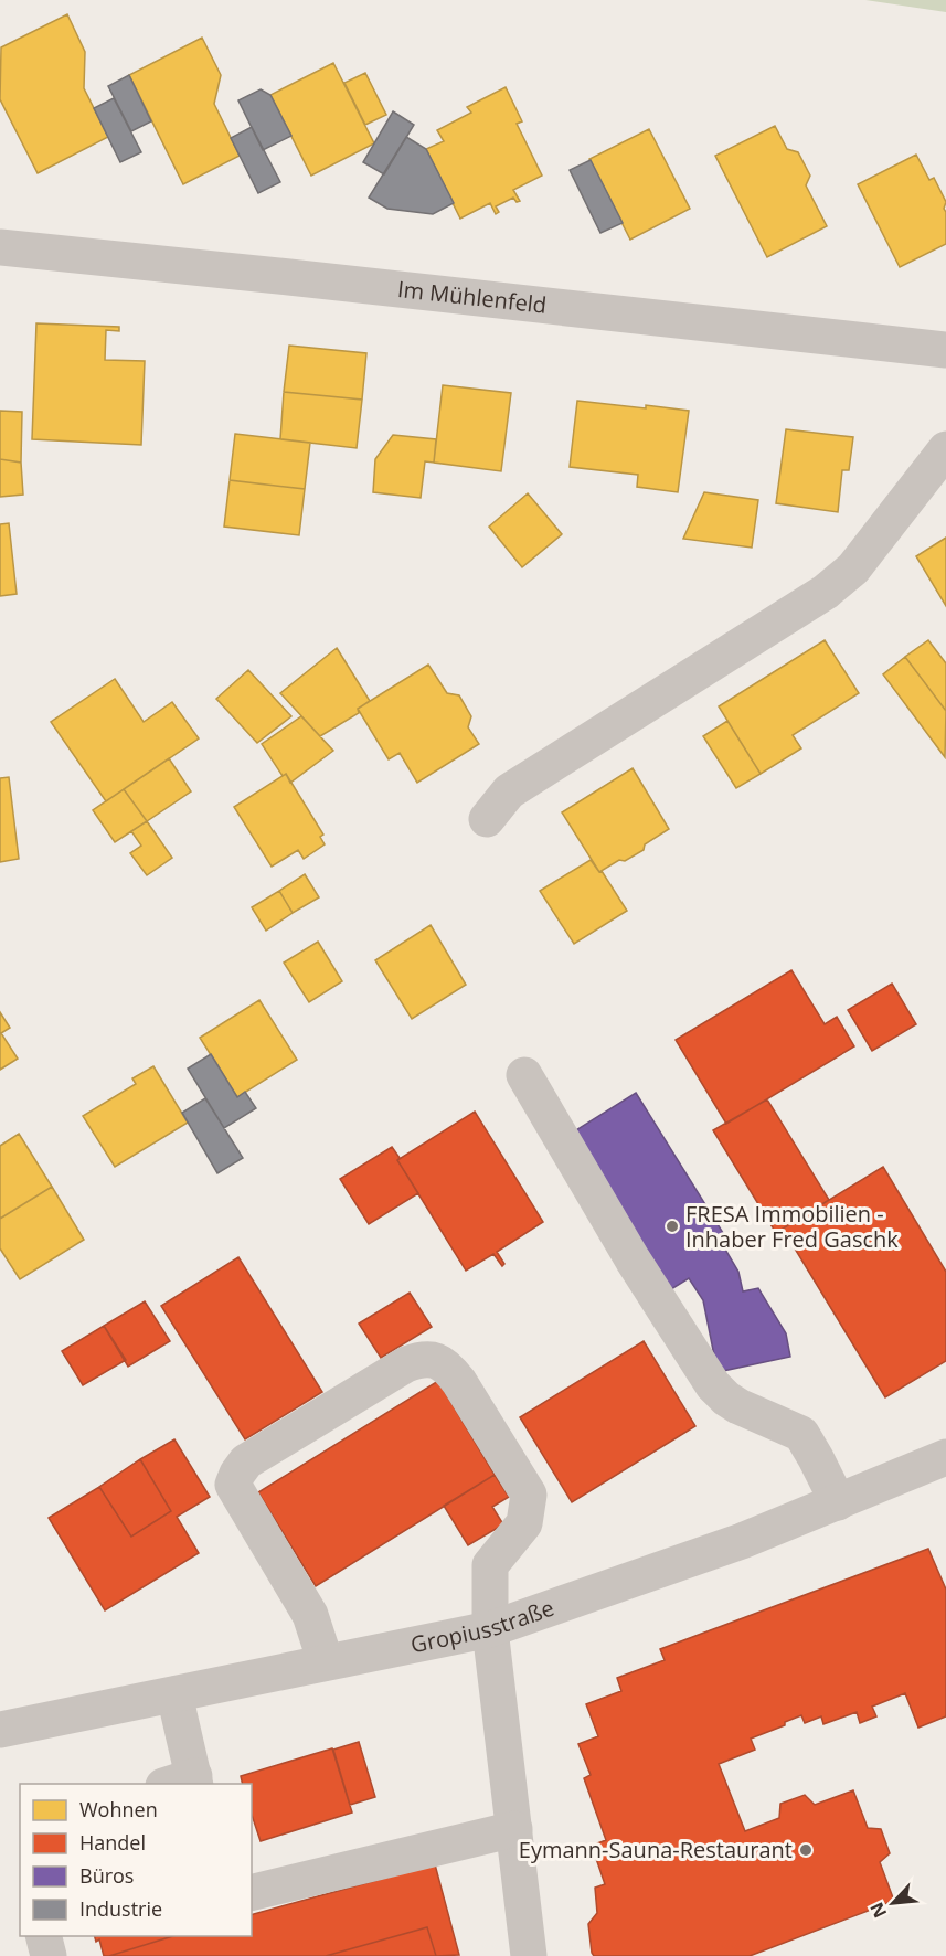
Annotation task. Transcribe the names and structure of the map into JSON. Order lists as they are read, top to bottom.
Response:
{
  "streets": {
    "street": ["Im Mühlenfeld", "Gropiusstraße"]
  },
  "places": ["FRESA Immobilien - Inhaber Fred Gaschk", "Eymann-Sauna-Restaurant"],
  "legend": [
    "Wohnen",
    "Handel",
    "Büros",
    "Industrie"
  ],
  "north": "bottom left"
}
